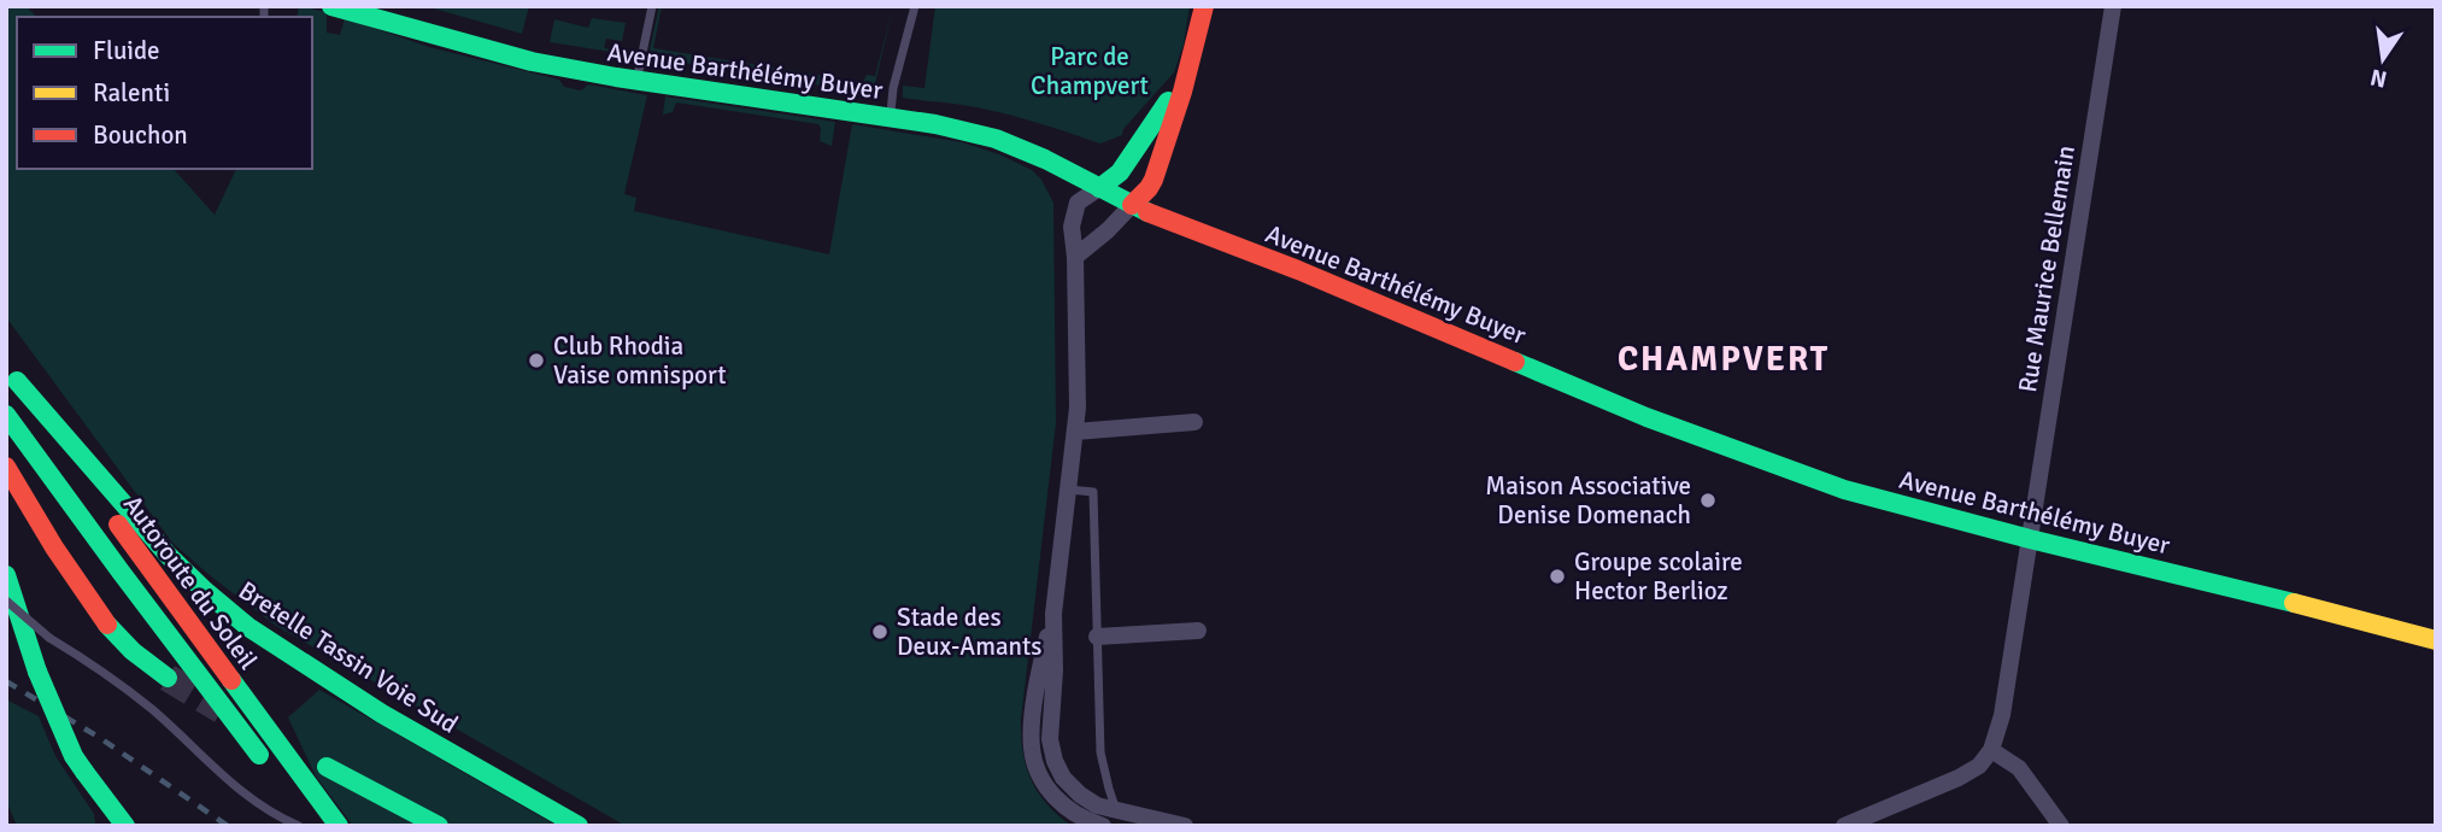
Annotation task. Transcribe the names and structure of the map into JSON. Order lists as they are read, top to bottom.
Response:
{
  "streets": {
    "main road": ["Avenue Barthélémy Buyer", "Autoroute du Soleil", "Bretelle Tassin Voie Sud"],
    "street": ["Rue Maurice Bellemain"]
  },
  "crossings": [
    ["Avenue Barthélémy Buyer", "Rue Maurice Bellemain"],
    ["Autoroute du Soleil", "Bretelle Tassin Voie Sud"]
  ],
  "districts": ["CHAMPVERT"],
  "parks": ["Parc de Champvert"],
  "places": [
    "Club Rhodia Vaise omnisport",
    "Maison Associative Denise Domenach",
    "Groupe scolaire Hector Berlioz",
    "Stade des Deux-Amants"
  ],
  "legend": ["Fluide", "Ralenti", "Bouchon"],
  "north": "bottom"
}
